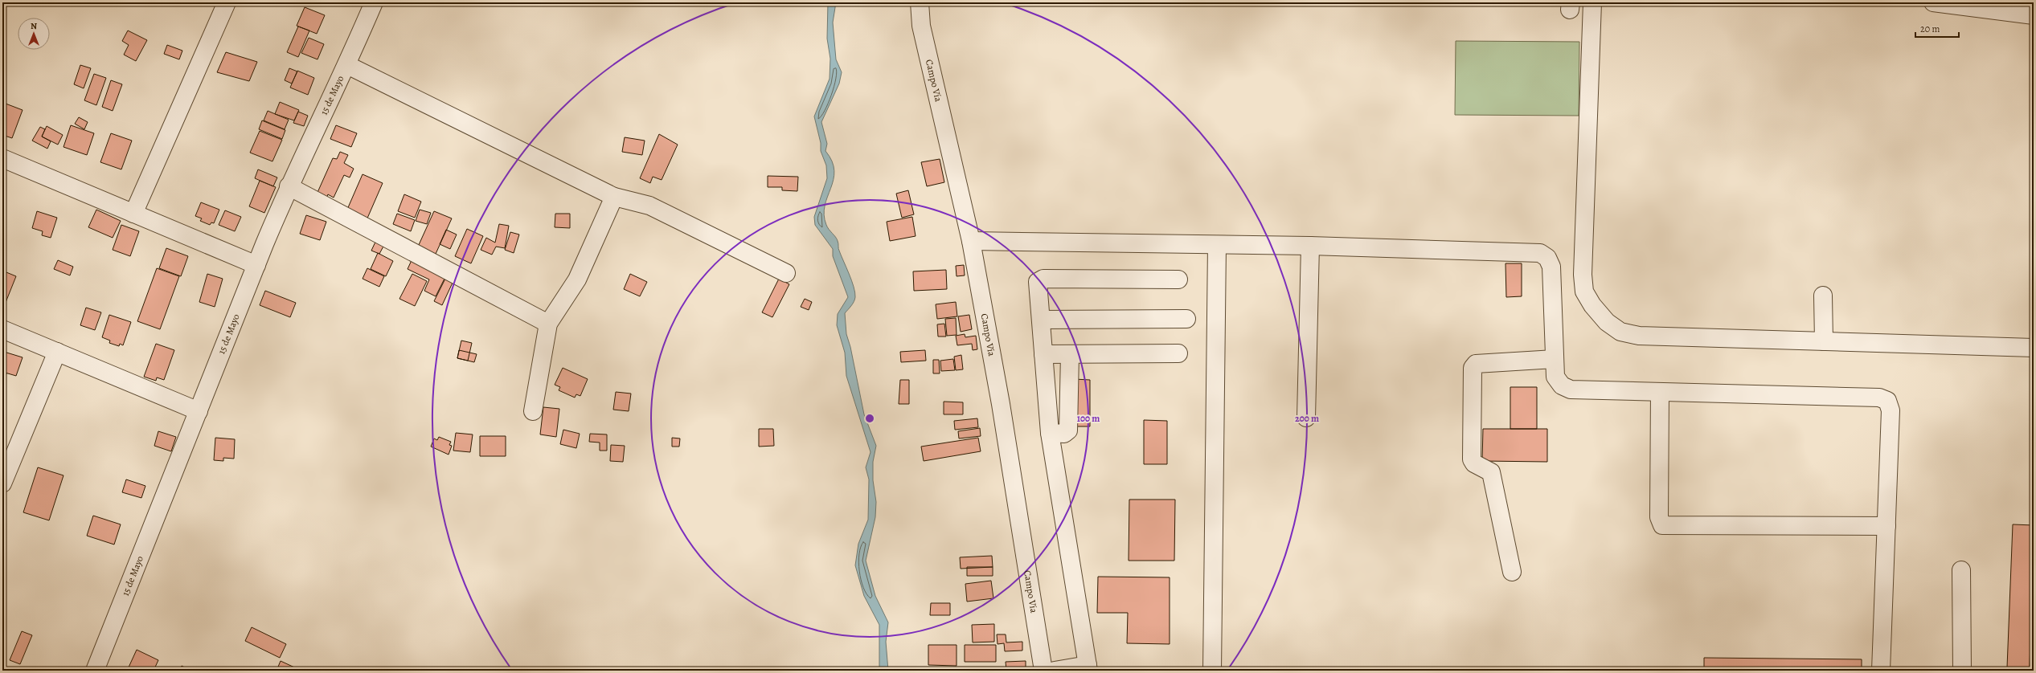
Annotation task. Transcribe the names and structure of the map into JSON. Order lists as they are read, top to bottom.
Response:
{
  "streets": {
    "street": ["Campo Vía", "15 de Mayo"]
  },
  "scale_bar": "20 m",
  "north": "top",
  "rings": ["100 m", "200 m"]
}
